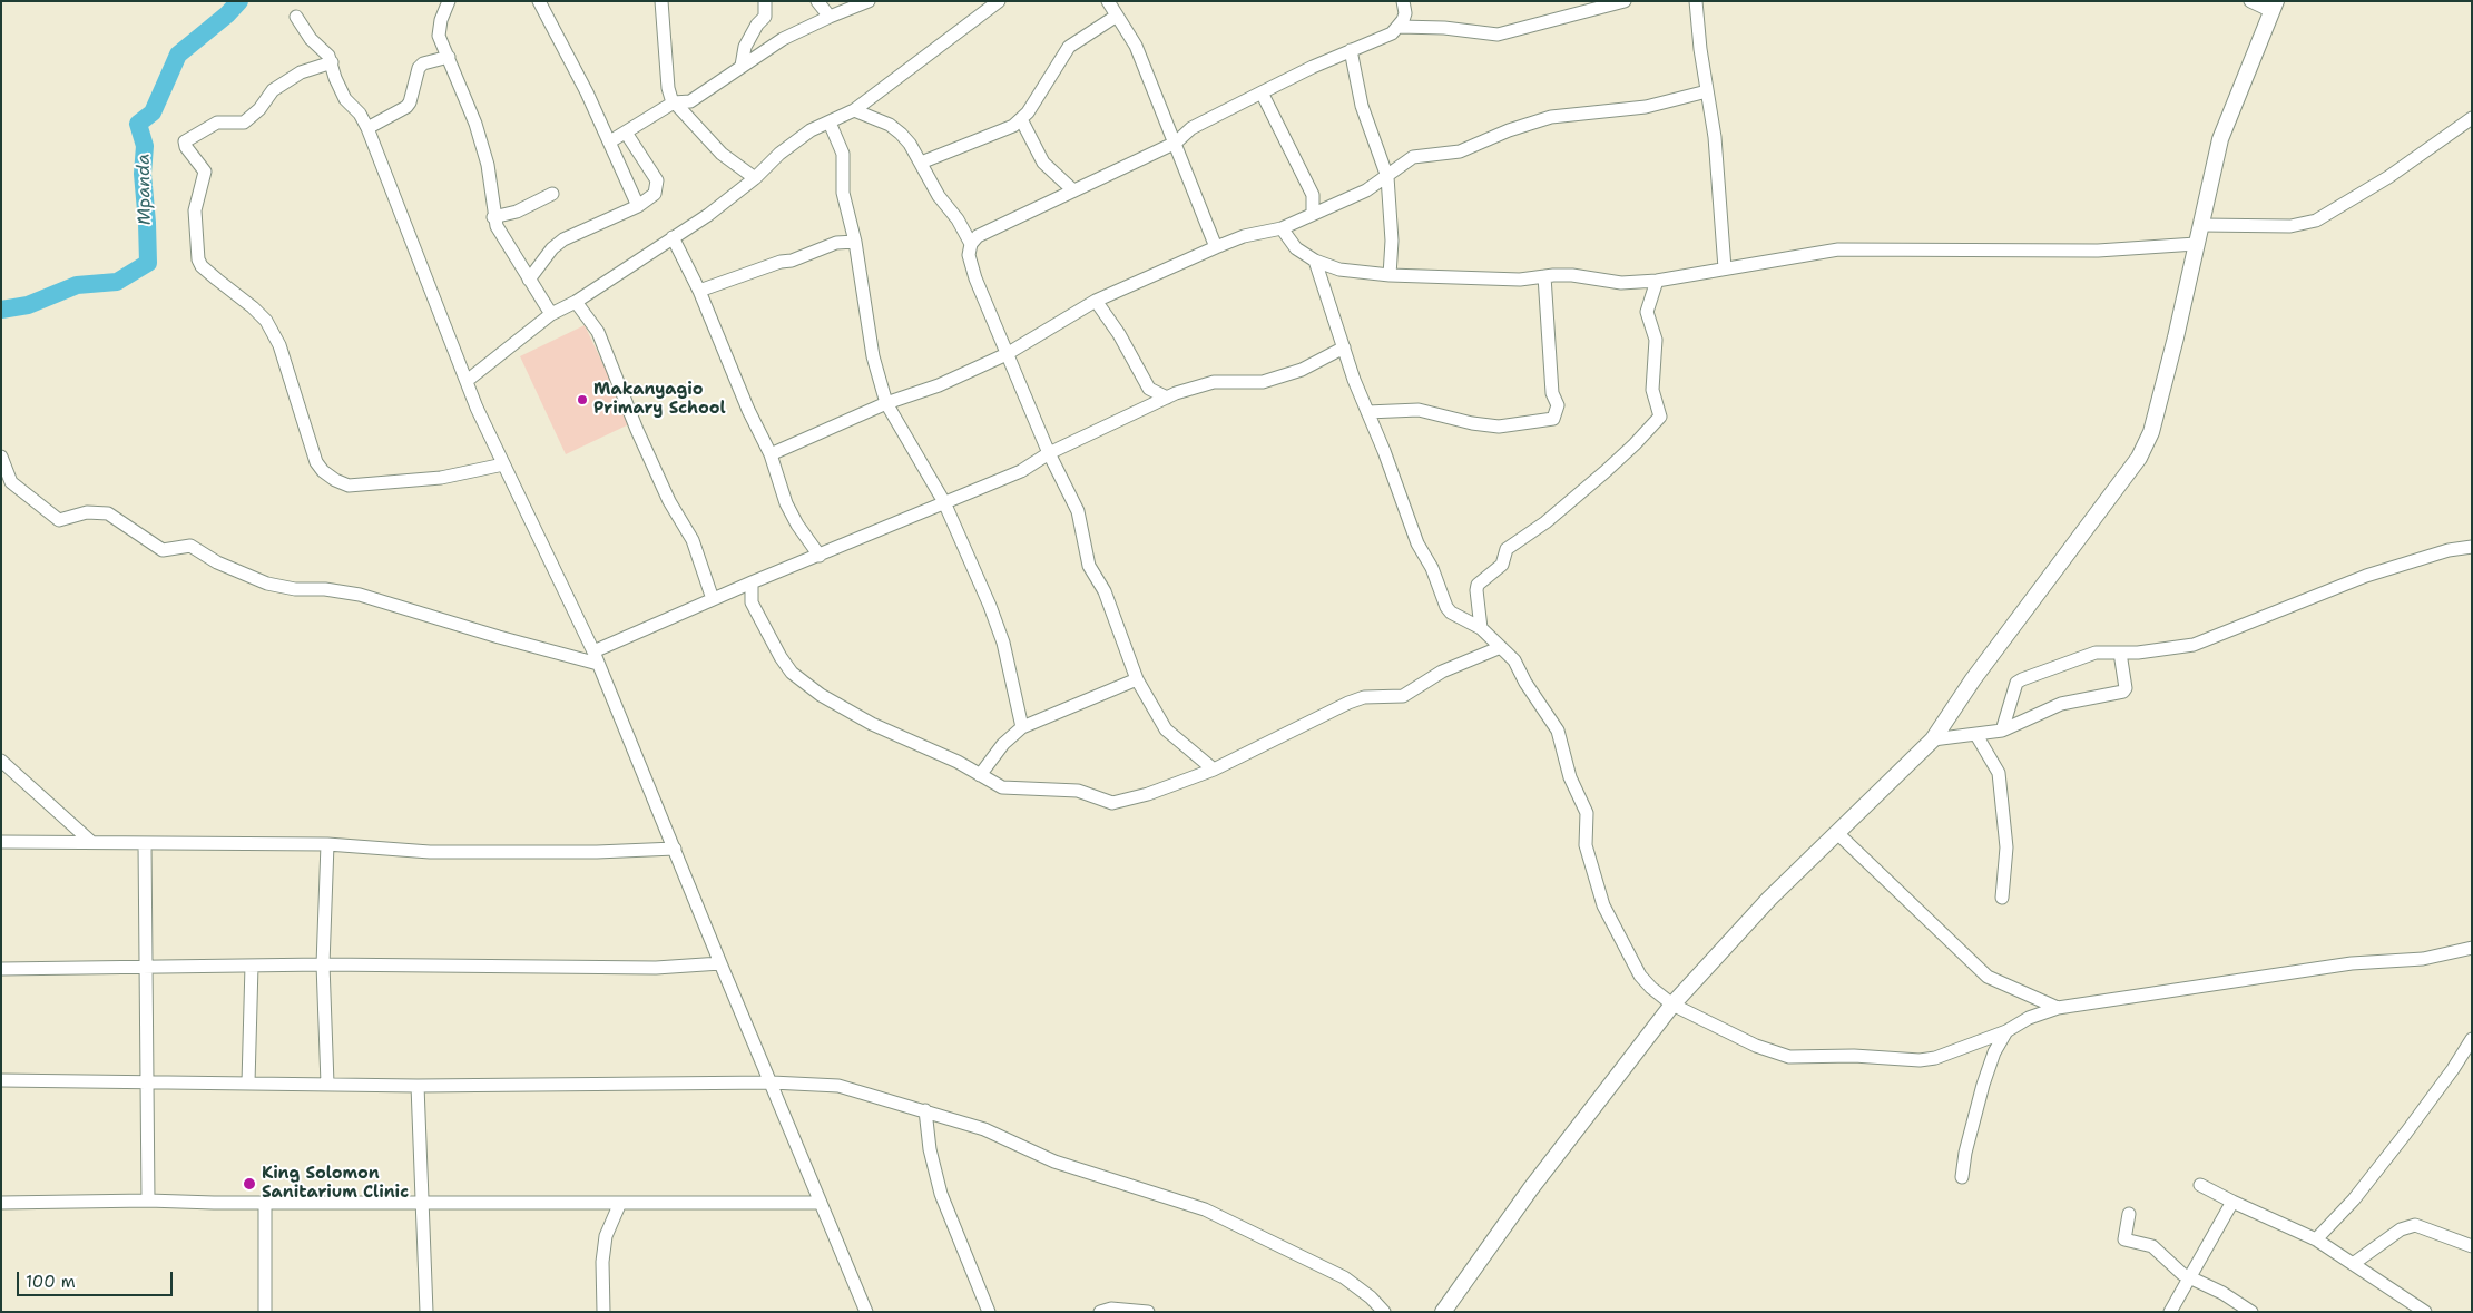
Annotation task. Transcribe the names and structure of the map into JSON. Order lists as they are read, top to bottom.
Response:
{
  "water": ["Mpanda"],
  "places": ["Makanyagio Primary School", "King Solomon Sanitarium Clinic"],
  "scale_bar": "100 m"
}
